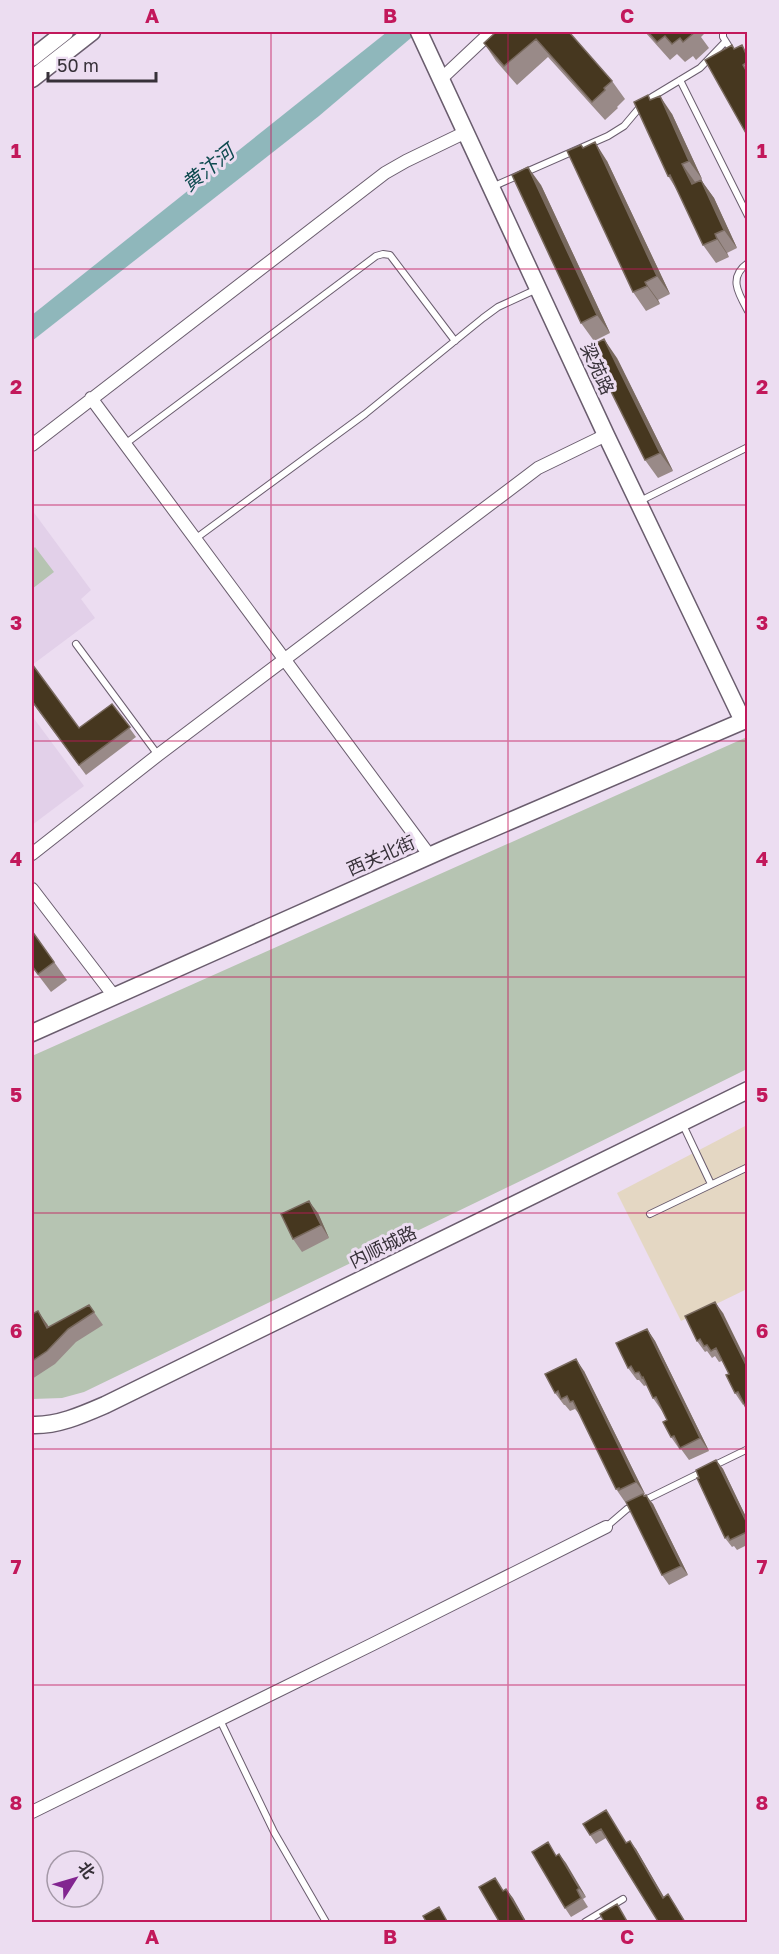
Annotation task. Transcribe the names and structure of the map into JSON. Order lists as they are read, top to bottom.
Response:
{
  "streets": {
    "street": ["梁苑路", "西关北街", "内顺城路"]
  },
  "crossings": [
    ["梁苑路", "西关北街"]
  ],
  "water": ["黄汴河"],
  "scale_bar": "50 m",
  "north": "top right",
  "grid": {
    "columns": ["A", "B", "C"],
    "rows": [
      "1",
      "2",
      "3",
      "4",
      "5",
      "6",
      "7",
      "8"
    ]
  }
}
